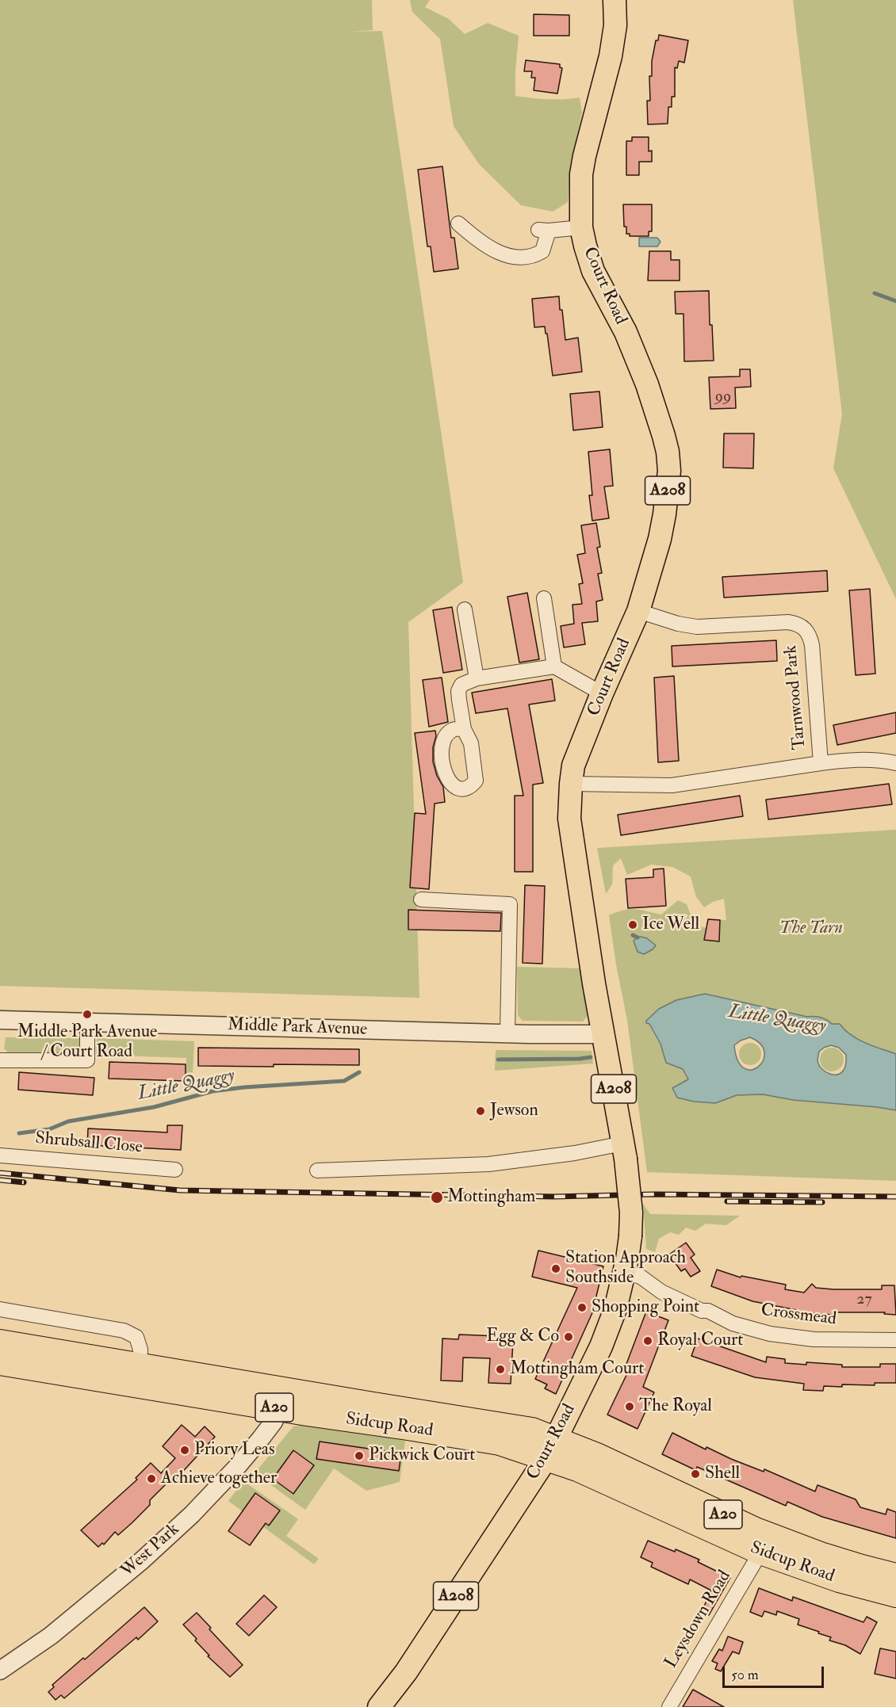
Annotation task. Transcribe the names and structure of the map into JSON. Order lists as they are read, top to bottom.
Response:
{
  "streets": {
    "highway": ["A20", "Sidcup Road"],
    "main road": ["Court Road", "A208"],
    "street": [
      "Tarnwood Park",
      "Middle Park Avenue",
      "Shrubsall Close",
      "Crossmead",
      "West Park",
      "Leysdown Road"
    ]
  },
  "crossings": [
    ["Court Road", "Tarnwood Park"],
    ["Court Road", "Middle Park Avenue"],
    ["Court Road", "Crossmead"],
    ["Court Road", "Sidcup Road"],
    ["Sidcup Road", "West Park"],
    ["Sidcup Road", "Leysdown Road"]
  ],
  "water": ["Little Quaggy"],
  "parks": ["The Tarn"],
  "places": [
    "Ice Well",
    "Middle Park Avenue / Court Road",
    "Jewson",
    "Mottingham",
    "Station Approach Southside",
    "Shopping Point",
    "Egg & Co",
    "Royal Court",
    "Mottingham Court",
    "The Royal",
    "Priory Leas",
    "Pickwick Court",
    "Shell",
    "Achieve together"
  ],
  "house_numbers": ["99", "27"],
  "scale_bar": "50 m"
}
